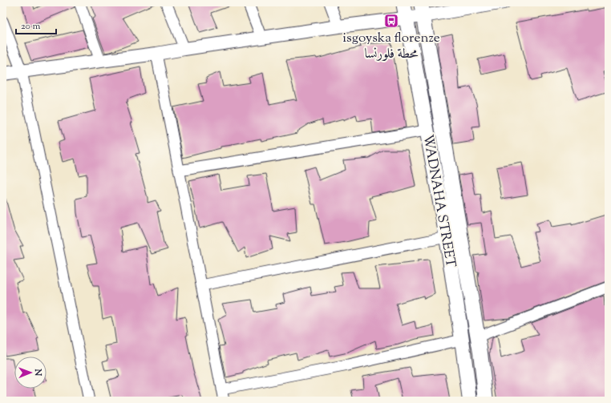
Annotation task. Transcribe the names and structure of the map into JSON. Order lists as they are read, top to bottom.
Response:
{
  "streets": {
    "main road": ["WADNAHA STREET"]
  },
  "places": {
    "bus stop": ["isgoyska florenze محطة فلورنسا"]
  },
  "scale_bar": "20 m",
  "north": "right"
}
